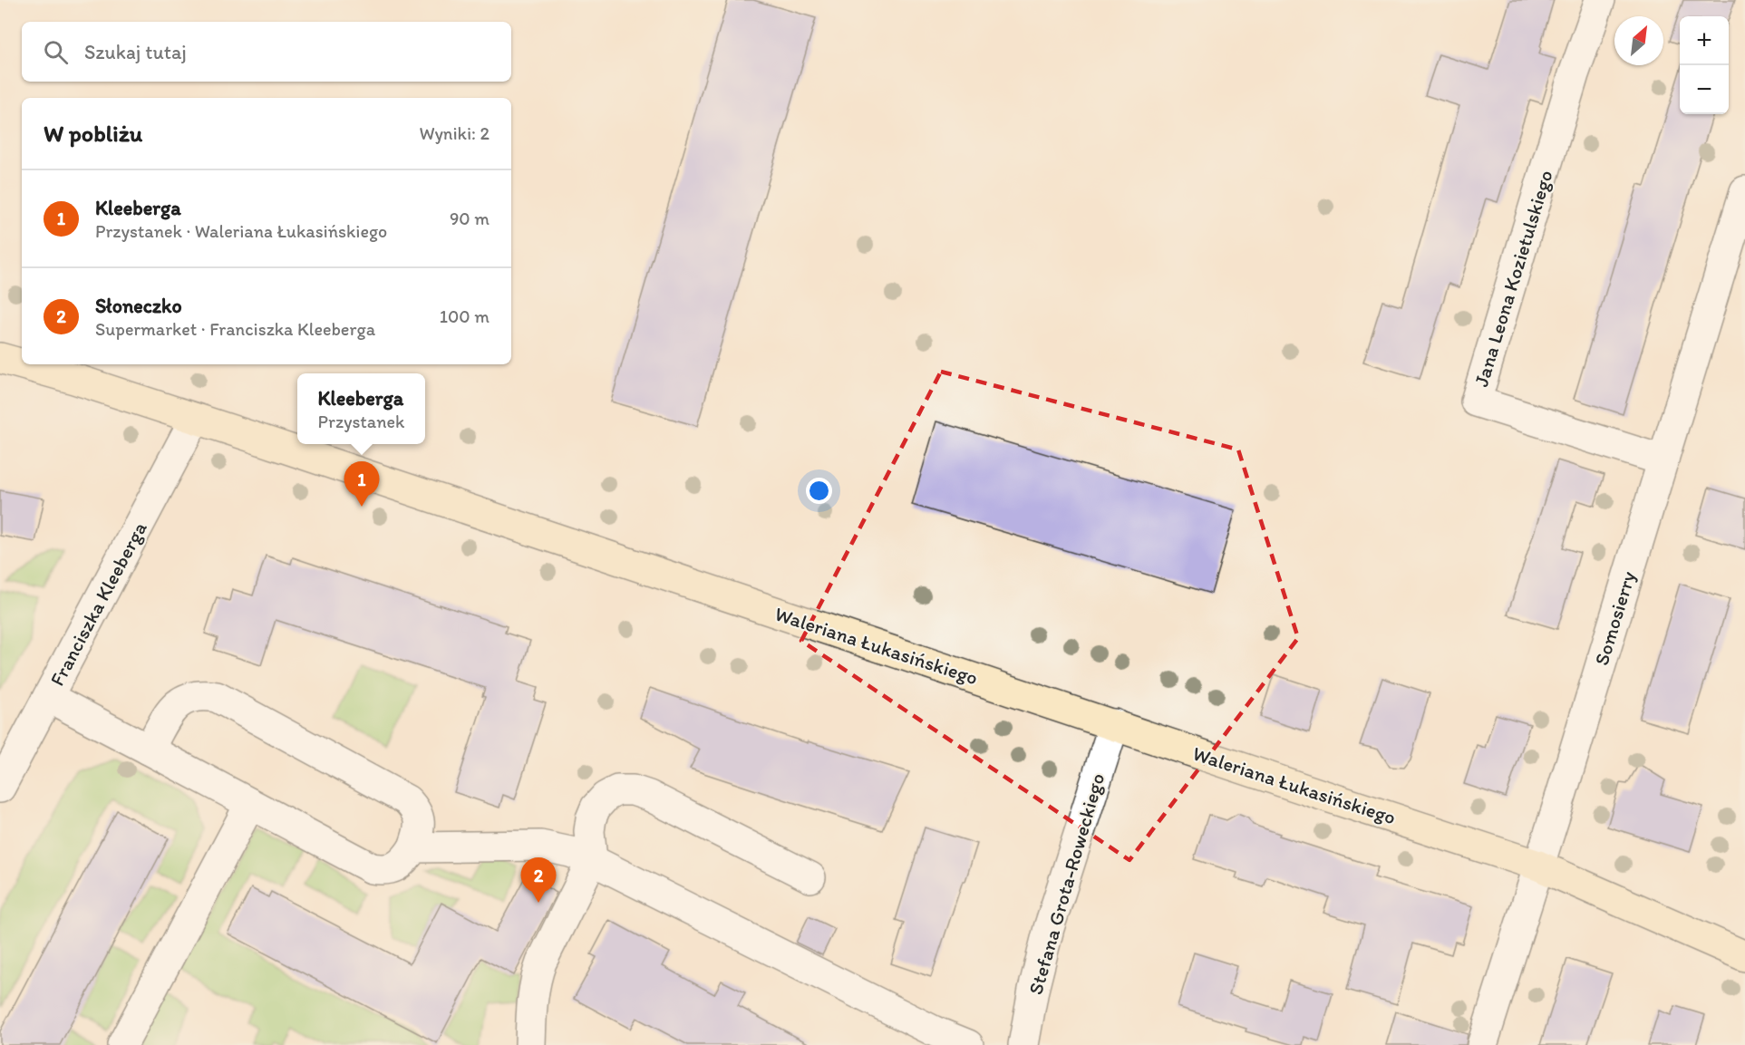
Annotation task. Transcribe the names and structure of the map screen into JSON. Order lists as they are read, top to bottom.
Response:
{
  "streets": {
    "street": [
      "Jana Leona Kozietulskiego",
      "Franciszka Kleeberga",
      "Somosierry",
      "Waleriana Łukasińskiego",
      "Stefana Grota-Roweckiego"
    ]
  },
  "crossings": [
    ["Jana Leona Kozietulskiego", "Somosierry"],
    ["Franciszka Kleeberga", "Waleriana Łukasińskiego"],
    ["Somosierry", "Waleriana Łukasińskiego"],
    ["Waleriana Łukasińskiego", "Stefana Grota-Roweckiego"]
  ],
  "north": "top right",
  "page": {
    "map_buttons": ["+", "−"],
    "search": "Szukaj tutaj",
    "heading": ["W pobliżu", "Wyniki: 2"],
    "list": [
      {
        "mark": "1",
        "name": "Kleeberga",
        "note": "Przystanek · Waleriana Łukasińskiego",
        "value": "90 m"
      },
      {
        "mark": "2",
        "name": "Słoneczko",
        "note": "Supermarket · Franciszka Kleeberga",
        "value": "100 m"
      }
    ],
    "popup": ["Kleeberga", "Przystanek"],
    "pins": ["1", "2"]
  }
}
